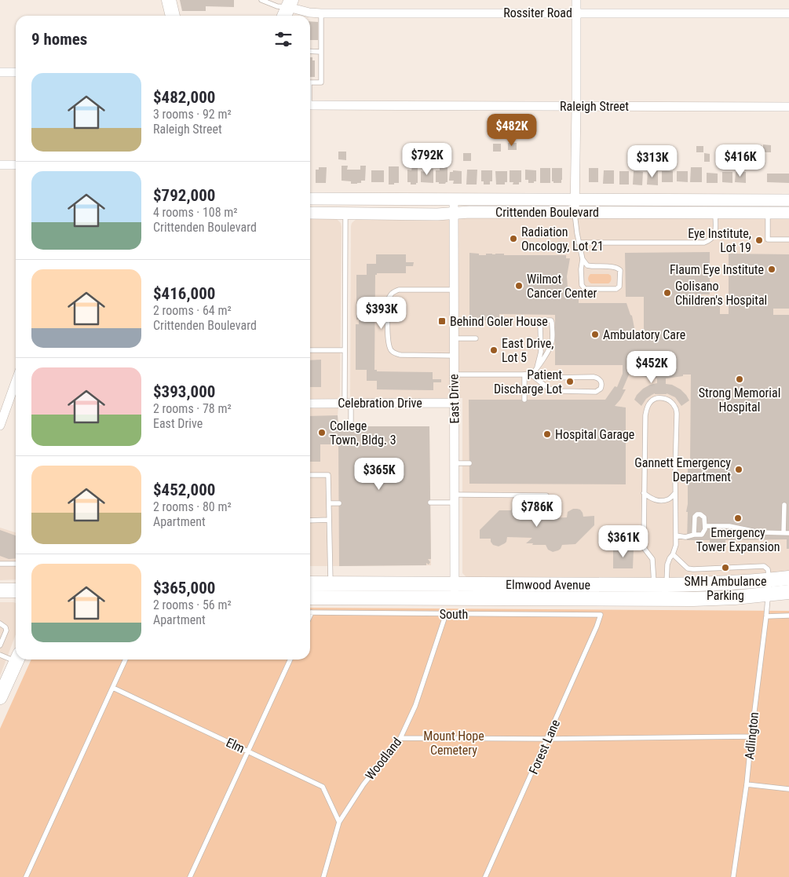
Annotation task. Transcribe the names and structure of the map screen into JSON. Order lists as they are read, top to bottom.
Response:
{
  "streets": {
    "main road": ["Elmwood Avenue"],
    "street": [
      "Rossiter Road",
      "Raleigh Street",
      "Crittenden Boulevard",
      "East Drive",
      "Celebration Drive"
    ],
    "lane": [
      "South",
      "Adlington",
      "Elm",
      "Forest Lane",
      "Woodland"
    ]
  },
  "crossings": [
    ["Crittenden Boulevard", "East Drive"],
    ["East Drive", "Celebration Drive"],
    ["East Drive", "Elmwood Avenue"],
    ["Elmwood Avenue", "Adlington"],
    ["South", "Forest Lane"],
    ["South", "Woodland"],
    ["Elm", "Woodland"]
  ],
  "parks": ["Mount Hope Cemetery"],
  "places": {
    "other": [
      "Radiation Oncology, Lot 21",
      "Eye Institute, Lot 19",
      "Flaum Eye Institute",
      "Wilmot Cancer Center",
      "Golisano Children's Hospital",
      "Ambulatory Care",
      "East Drive, Lot 5",
      "Strong Memorial Hospital",
      "Patient Discharge Lot",
      "College Town, Bldg. 3",
      "Hospital Garage",
      "Gannett Emergency Department",
      "Emergency Tower Expansion",
      "SMH Ambulance Parking"
    ],
    "transit": ["Behind Goler House"]
  },
  "page": {
    "heading": "9 homes",
    "list": [
      {
        "name": "$482,000",
        "note": "3 rooms · 92 m² · Raleigh Street"
      },
      {
        "name": "$792,000",
        "note": "4 rooms · 108 m² · Crittenden Boulevard"
      },
      {
        "name": "$416,000",
        "note": "2 rooms · 64 m² · Crittenden Boulevard"
      },
      {
        "name": "$393,000",
        "note": "2 rooms · 78 m² · East Drive"
      },
      {
        "name": "$452,000",
        "note": "2 rooms · 80 m² · Apartment"
      },
      {
        "name": "$365,000",
        "note": "2 rooms · 56 m² · Apartment"
      }
    ],
    "price": [
      "$482K",
      "$792K",
      "$416K",
      "$313K",
      "$393K",
      "$452K",
      "$365K",
      "$786K",
      "$361K"
    ]
  }
}
